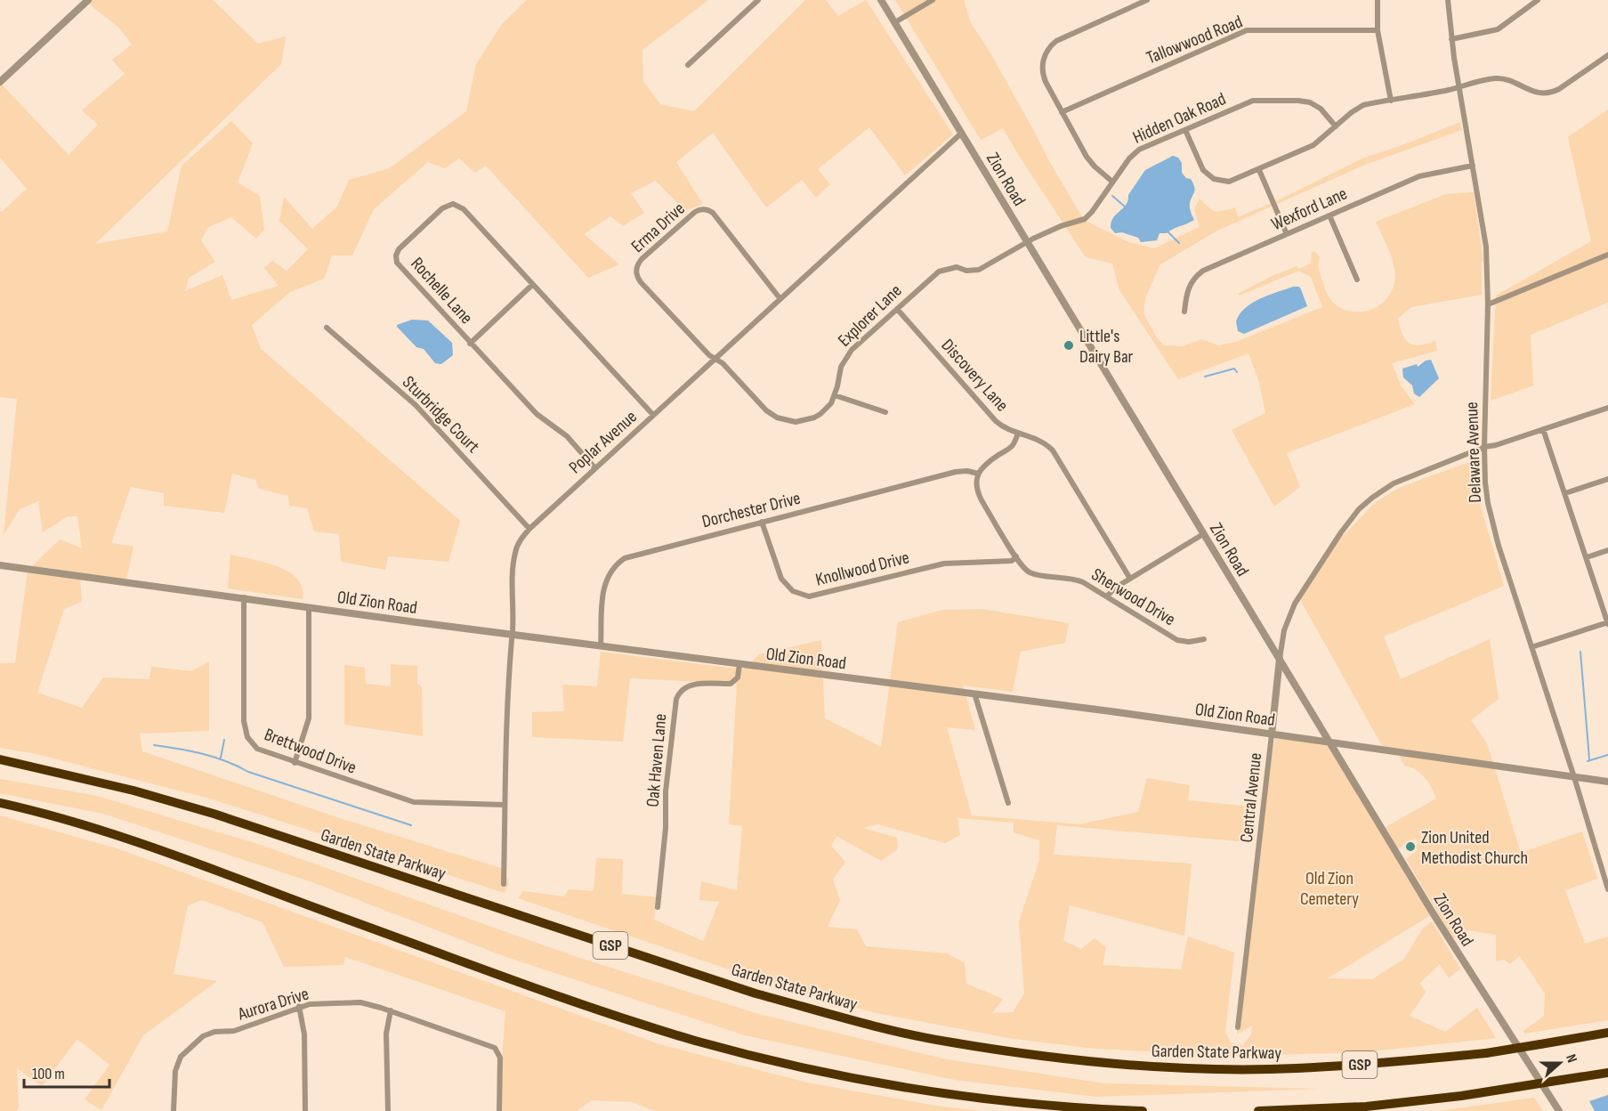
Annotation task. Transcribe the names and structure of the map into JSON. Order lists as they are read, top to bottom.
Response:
{
  "streets": {
    "highway": ["Garden State Parkway", "GSP"],
    "street": [
      "Tallowwood Road",
      "Hidden Oak Road",
      "Zion Road",
      "Wexford Lane",
      "Erma Drive",
      "Rochelle Lane",
      "Explorer Lane",
      "Discovery Lane",
      "Sturbridge Court",
      "Poplar Avenue",
      "Delaware Avenue",
      "Dorchester Drive",
      "Knollwood Drive",
      "Sherwood Drive",
      "Old Zion Road",
      "Brettwood Drive",
      "Oak Haven Lane",
      "Central Avenue",
      "Aurora Drive"
    ]
  },
  "crossings": [
    ["Hidden Oak Road", "Zion Road"],
    ["Hidden Oak Road", "Explorer Lane"],
    ["Zion Road", "Explorer Lane"],
    ["Zion Road", "Poplar Avenue"],
    ["Zion Road", "Old Zion Road"],
    ["Zion Road", "Central Avenue"],
    ["Wexford Lane", "Delaware Avenue"],
    ["Erma Drive", "Explorer Lane"],
    ["Erma Drive", "Poplar Avenue"],
    ["Rochelle Lane", "Poplar Avenue"],
    ["Explorer Lane", "Discovery Lane"],
    ["Explorer Lane", "Poplar Avenue"],
    ["Sturbridge Court", "Poplar Avenue"],
    ["Poplar Avenue", "Old Zion Road"],
    ["Poplar Avenue", "Brettwood Drive"],
    ["Delaware Avenue", "Old Zion Road"],
    ["Delaware Avenue", "Central Avenue"],
    ["Dorchester Drive", "Knollwood Drive"],
    ["Dorchester Drive", "Sherwood Drive"],
    ["Dorchester Drive", "Old Zion Road"],
    ["Knollwood Drive", "Sherwood Drive"],
    ["Old Zion Road", "Brettwood Drive"],
    ["Old Zion Road", "Oak Haven Lane"],
    ["Old Zion Road", "Central Avenue"]
  ],
  "parks": ["Old Zion Cemetery"],
  "places": ["Little's Dairy Bar", "Zion United Methodist Church"],
  "scale_bar": "100 m",
  "north": "right"
}
